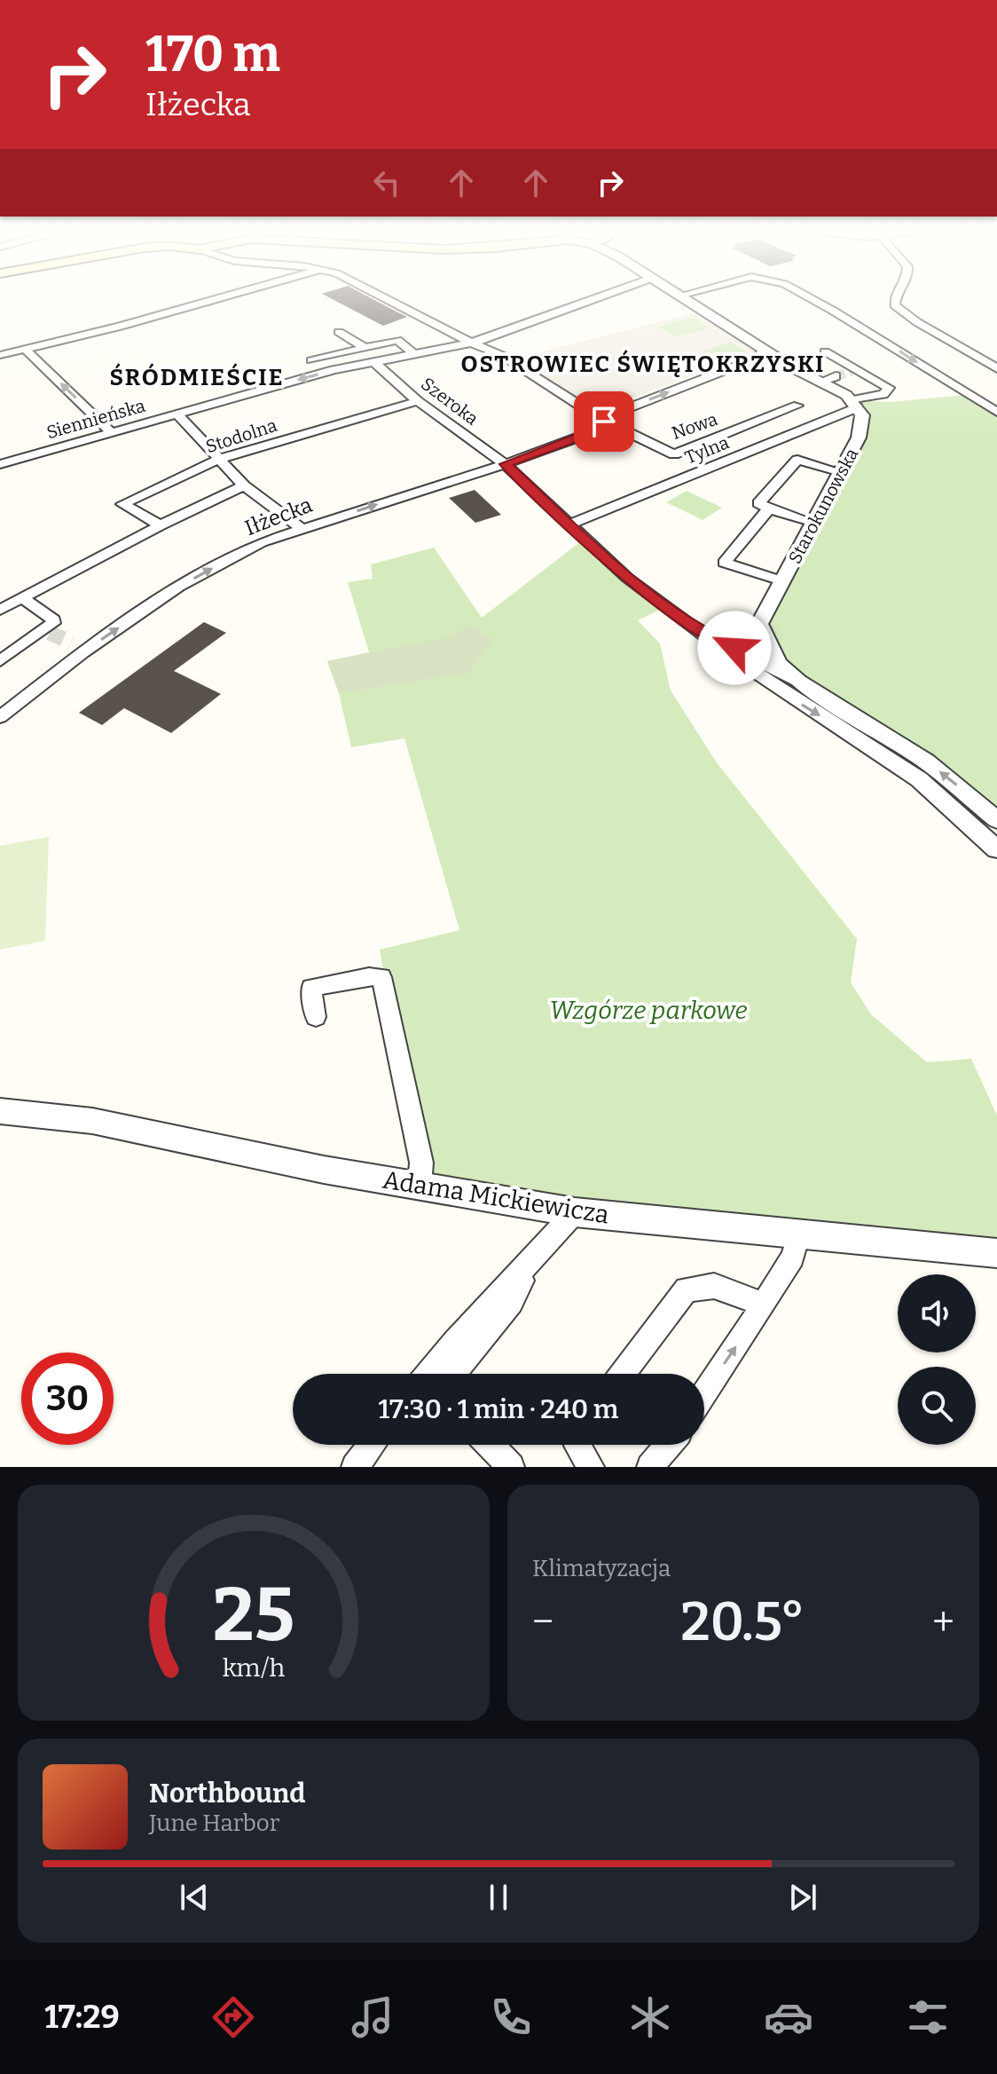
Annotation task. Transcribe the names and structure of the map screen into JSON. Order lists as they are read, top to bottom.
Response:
{
  "streets": {
    "street": [
      "Szeroka",
      "Siennieńska",
      "Nowa",
      "Stodolna",
      "Tylna",
      "Starokunowska",
      "Iłżecka",
      "Adama Mickiewicza"
    ]
  },
  "crossings": [
    ["Szeroka", "Siennieńska"],
    ["Szeroka", "Stodolna"],
    ["Szeroka", "Tylna"],
    ["Szeroka", "Starokunowska"],
    ["Szeroka", "Iłżecka"],
    ["Siennieńska", "Nowa"],
    ["Nowa", "Iłżecka"],
    ["Tylna", "Starokunowska"]
  ],
  "districts": ["OSTROWIEC ŚWIĘTOKRZYSKI", "ŚRÓDMIEŚCIE"],
  "parks": ["Wzgórze parkowe"],
  "page": {
    "turn": ["170 m", "Iłżecka"],
    "limit": "30",
    "trip": "17:30 · 1 min · 240 m",
    "tile": "Klimatyzacja",
    "heat": ["−", "20.5°", "+"],
    "song": ["Northbound", "June Harbor"],
    "tabs": "17:29",
    "gauge": ["25", "km/h"]
  }
}
